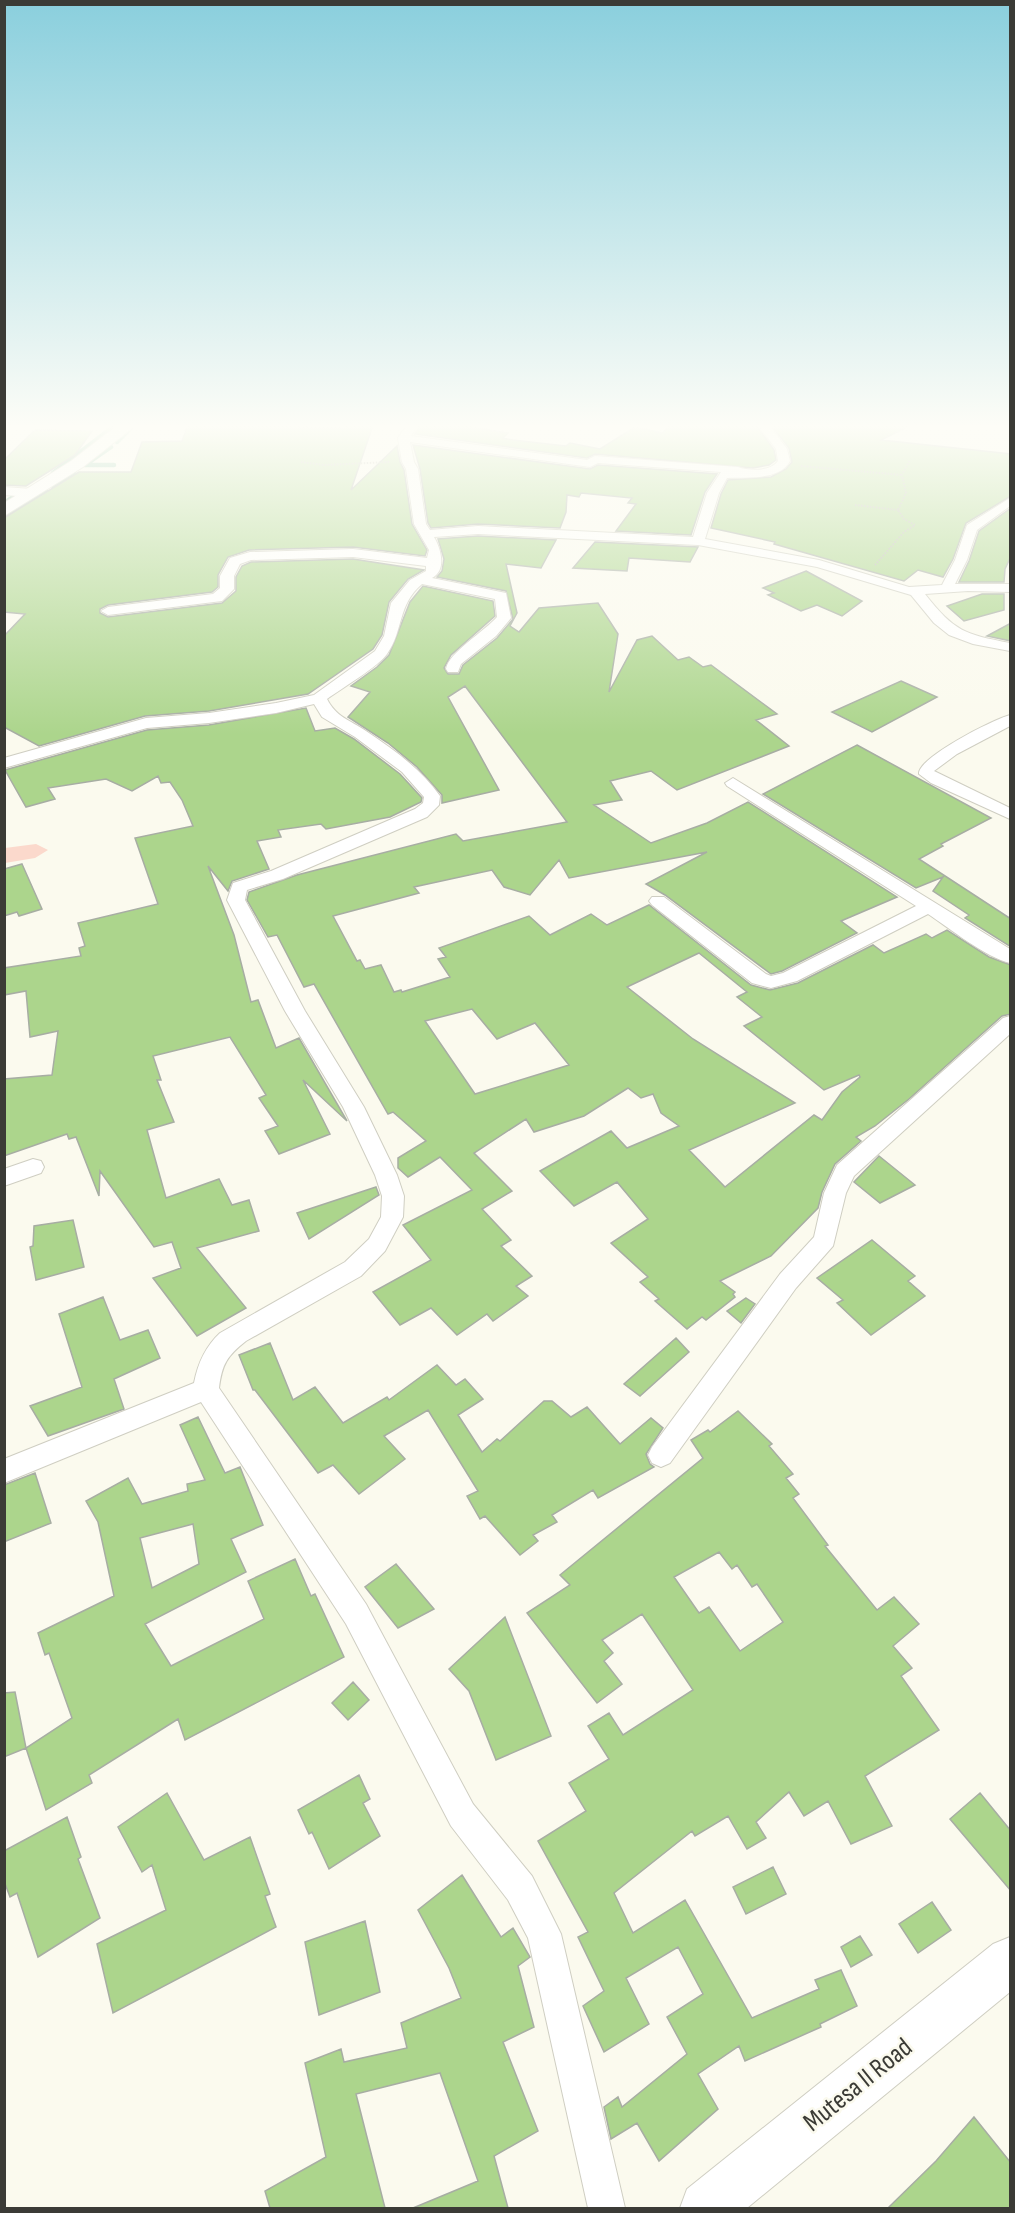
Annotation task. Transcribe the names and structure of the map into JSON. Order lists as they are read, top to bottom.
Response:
{
  "streets": {
    "street": ["Mutesa II Road"]
  }
}
